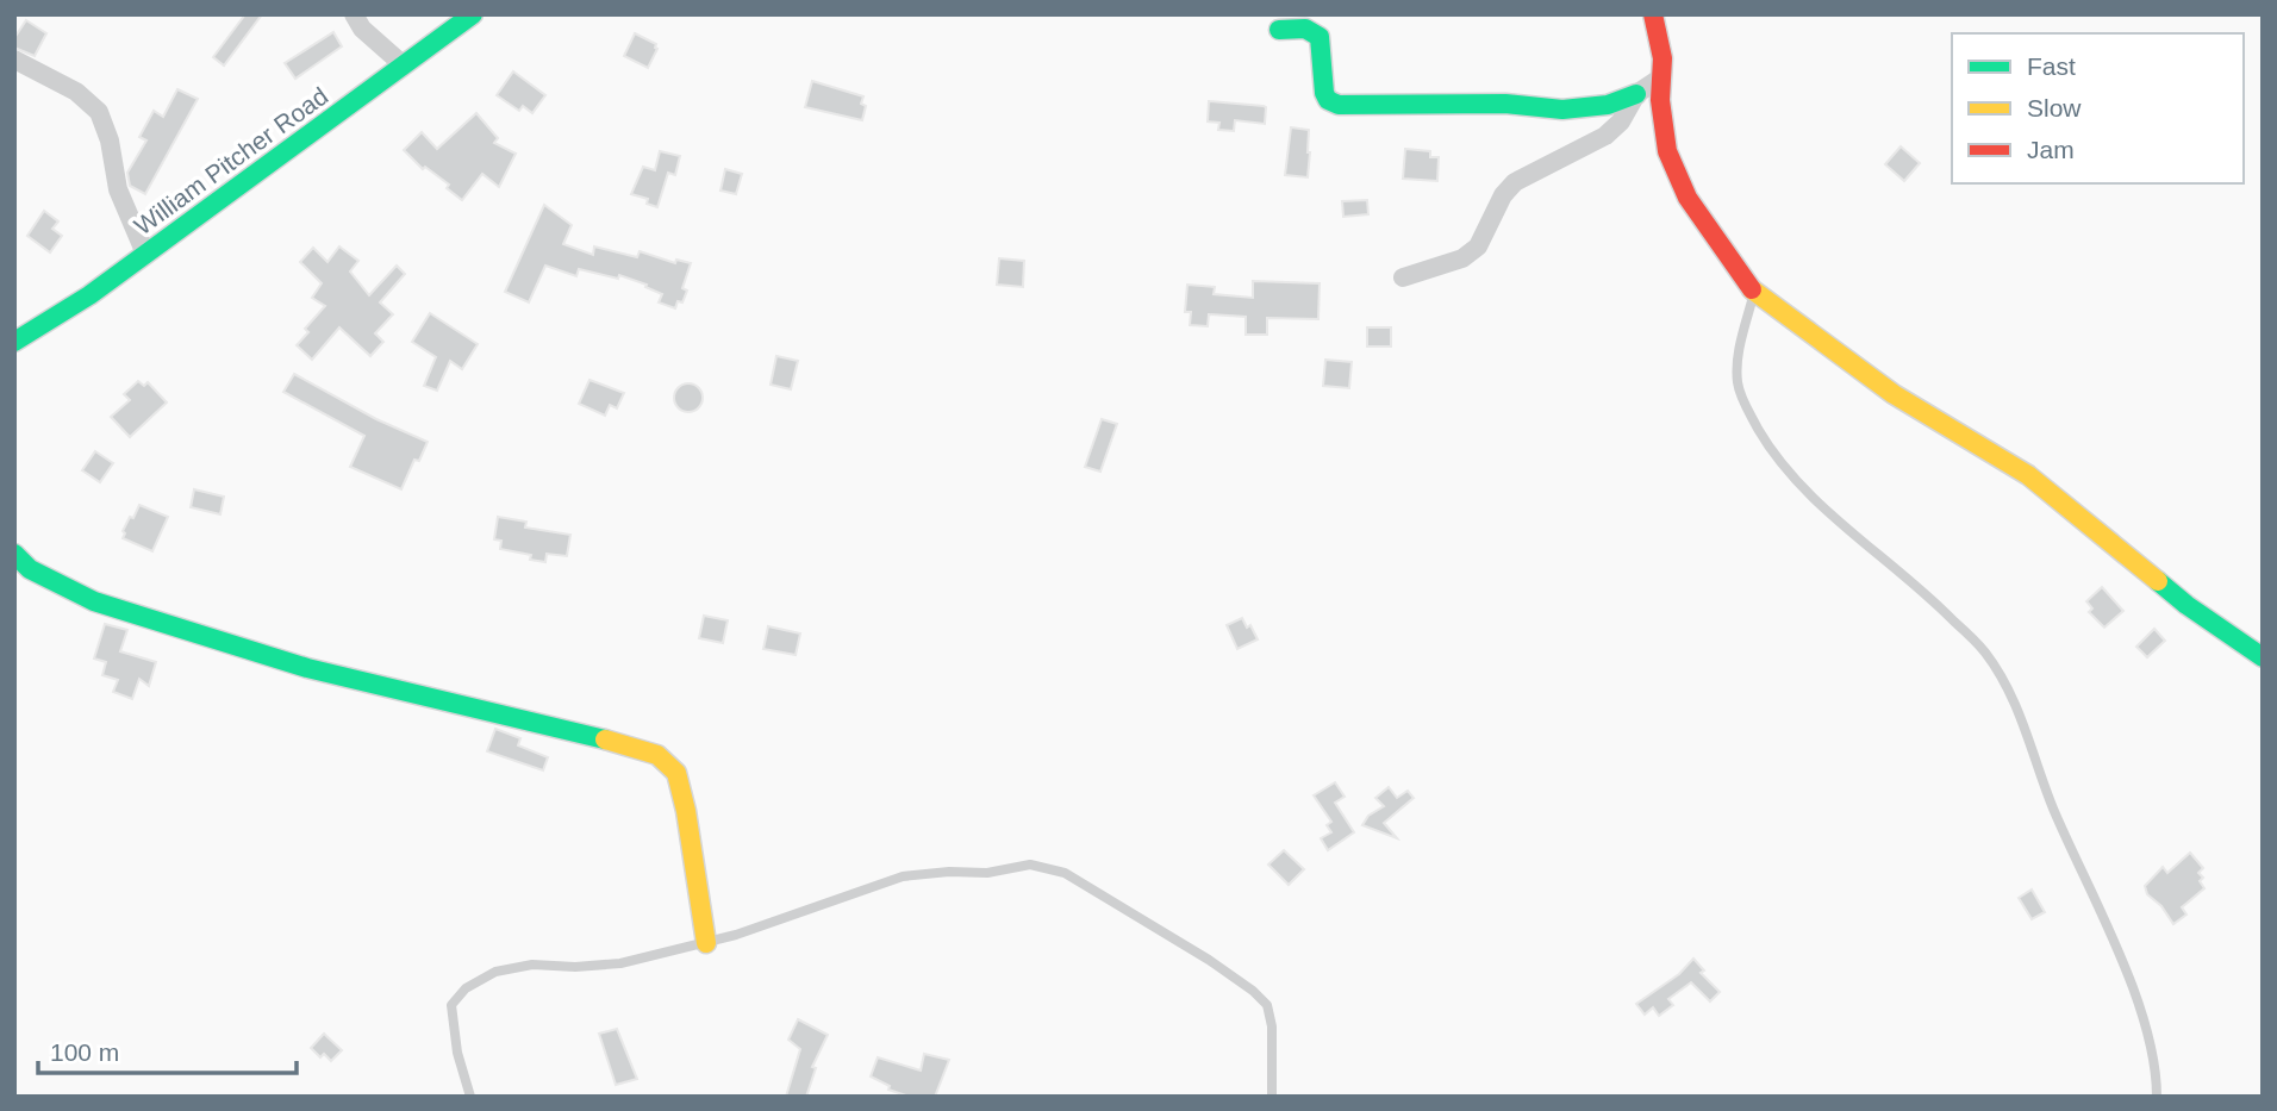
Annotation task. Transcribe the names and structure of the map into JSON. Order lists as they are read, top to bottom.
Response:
{
  "streets": {
    "street": ["William Pitcher Road"]
  },
  "legend": ["Fast", "Slow", "Jam"],
  "scale_bar": "100 m"
}
